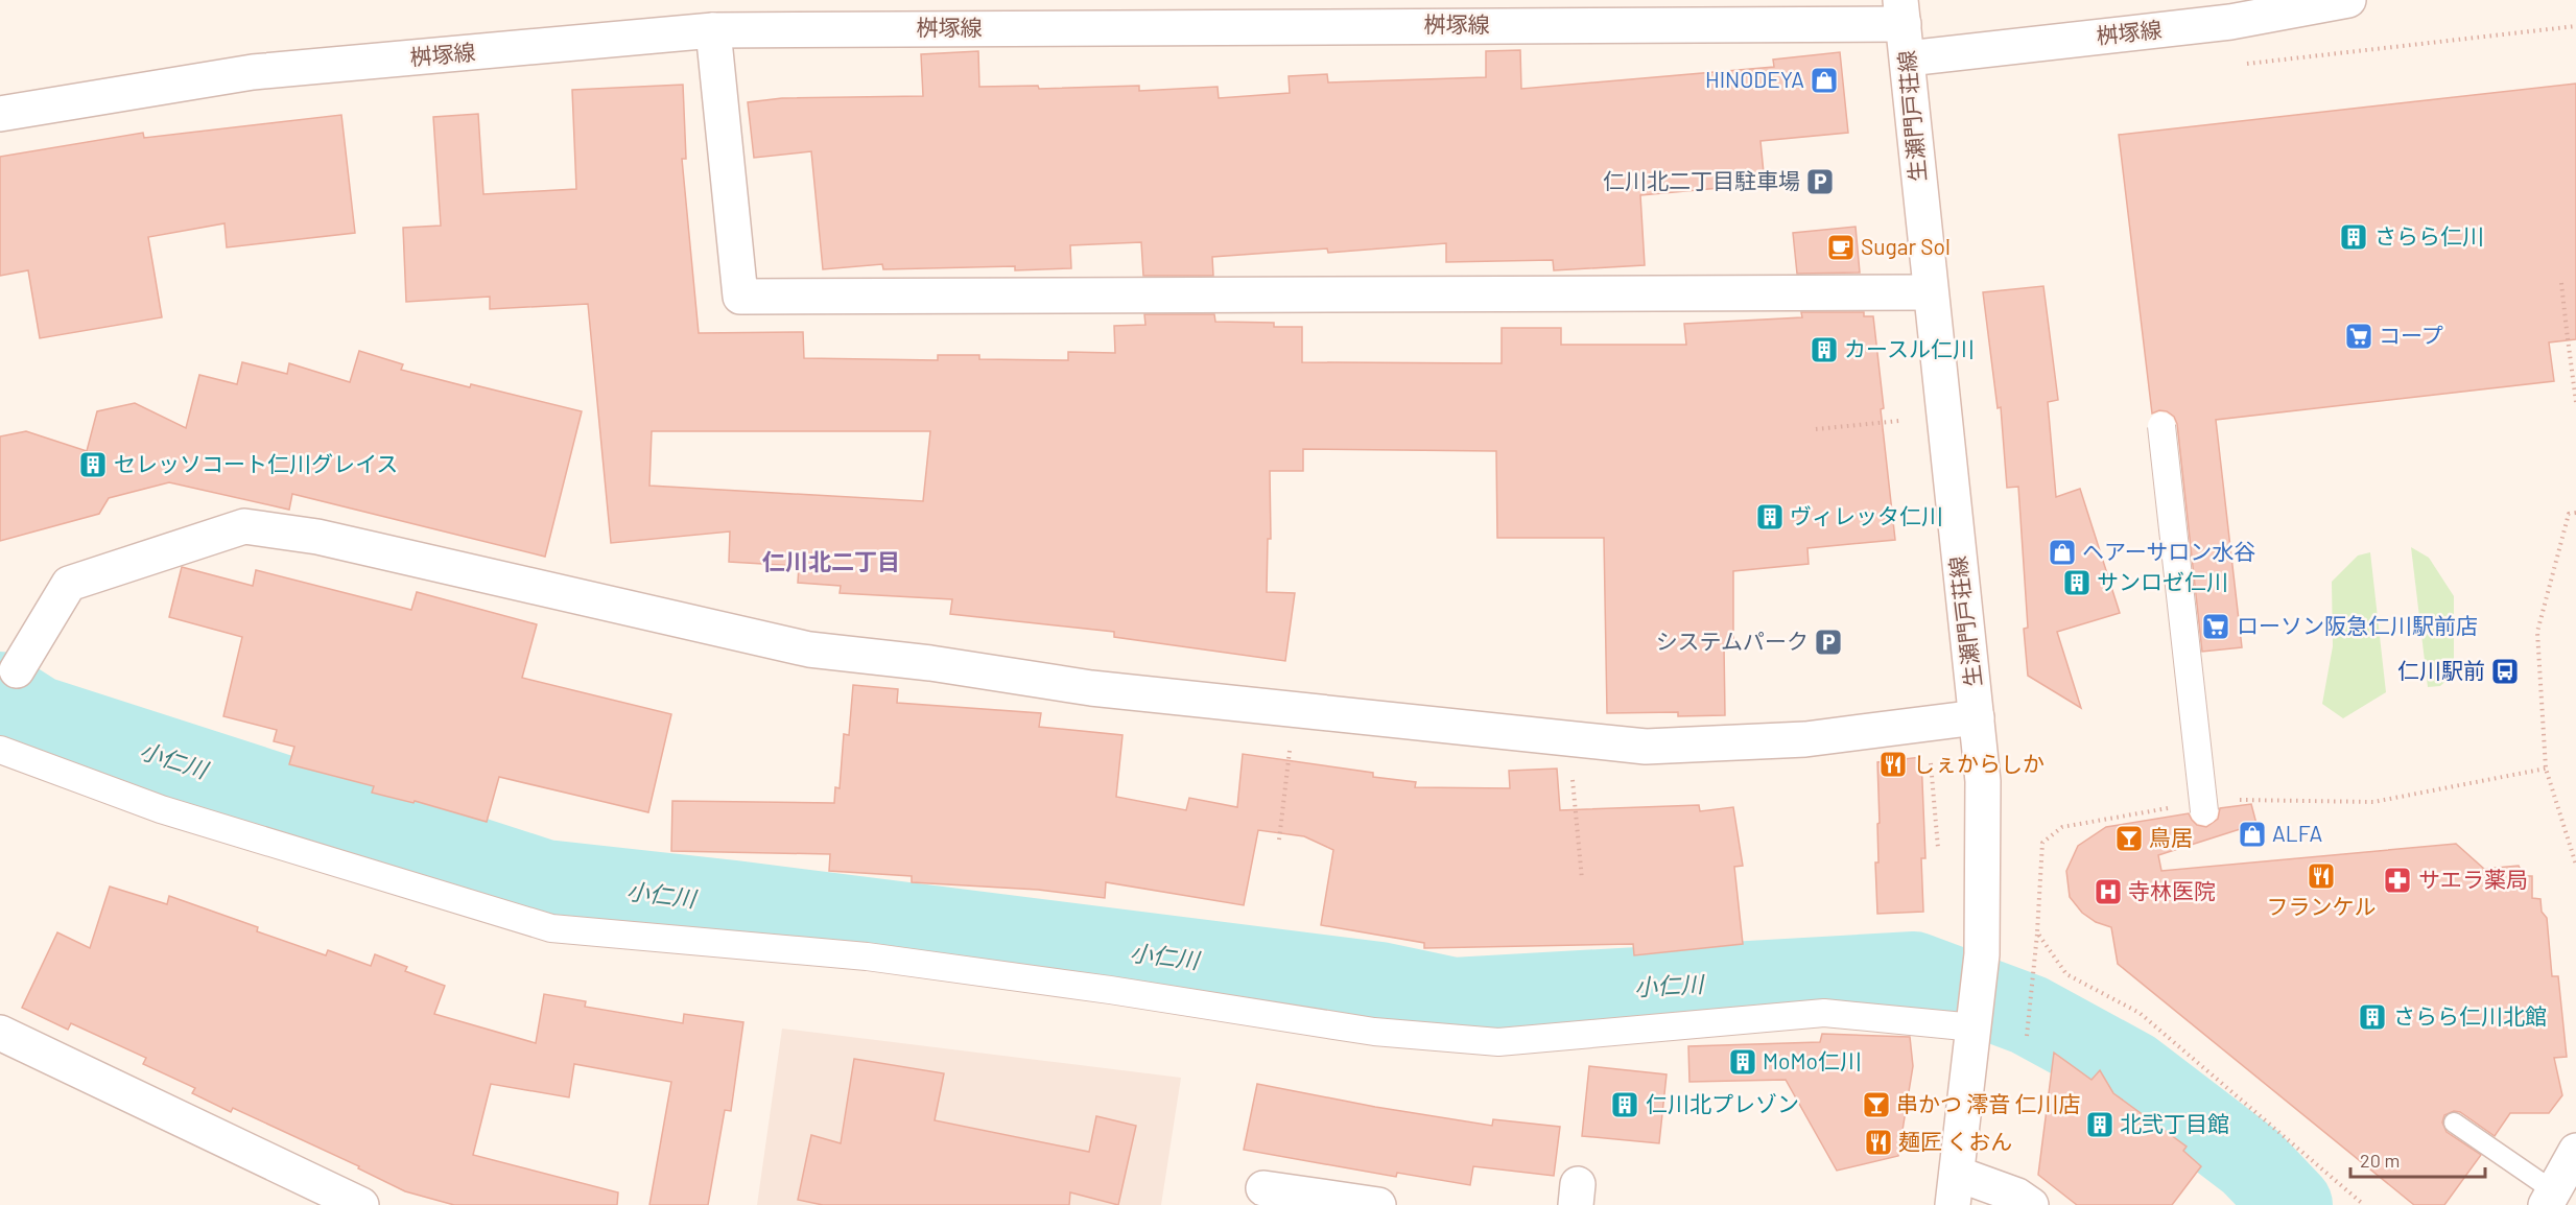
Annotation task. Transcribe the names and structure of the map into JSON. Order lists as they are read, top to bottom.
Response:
{
  "streets": {
    "street": ["桝塚線", "生瀬門戸荘線"]
  },
  "crossings": [
    ["桝塚線", "生瀬門戸荘線"]
  ],
  "districts": ["仁川北二丁目"],
  "water": ["小仁川"],
  "places": {
    "shop": ["HINODEYA", "ヘアーサロン水谷", "ALFA"],
    "parking": ["仁川北二丁目駐車場", "システムパーク"],
    "building": [
      "さらら仁川",
      "カースル仁川",
      "セレッソコート仁川グレイス",
      "ヴィレッタ仁川",
      "サンロゼ仁川",
      "さらら仁川北館",
      "MoMo仁川",
      "仁川北プレゾン",
      "北弐丁目館"
    ],
    "cafe": ["Sugar Sol"],
    "supermarket": ["コープ", "ローソン阪急仁川駅前店"],
    "bus stop": ["仁川駅前"],
    "restaurant": ["しぇからしか", "フランケル", "麺匠 くおん"],
    "bar": ["鳥居", "串かつ 澪音 仁川店"],
    "pharmacy": ["サエラ薬局"],
    "hospital": ["寺林医院"]
  },
  "scale_bar": "20 m"
}
